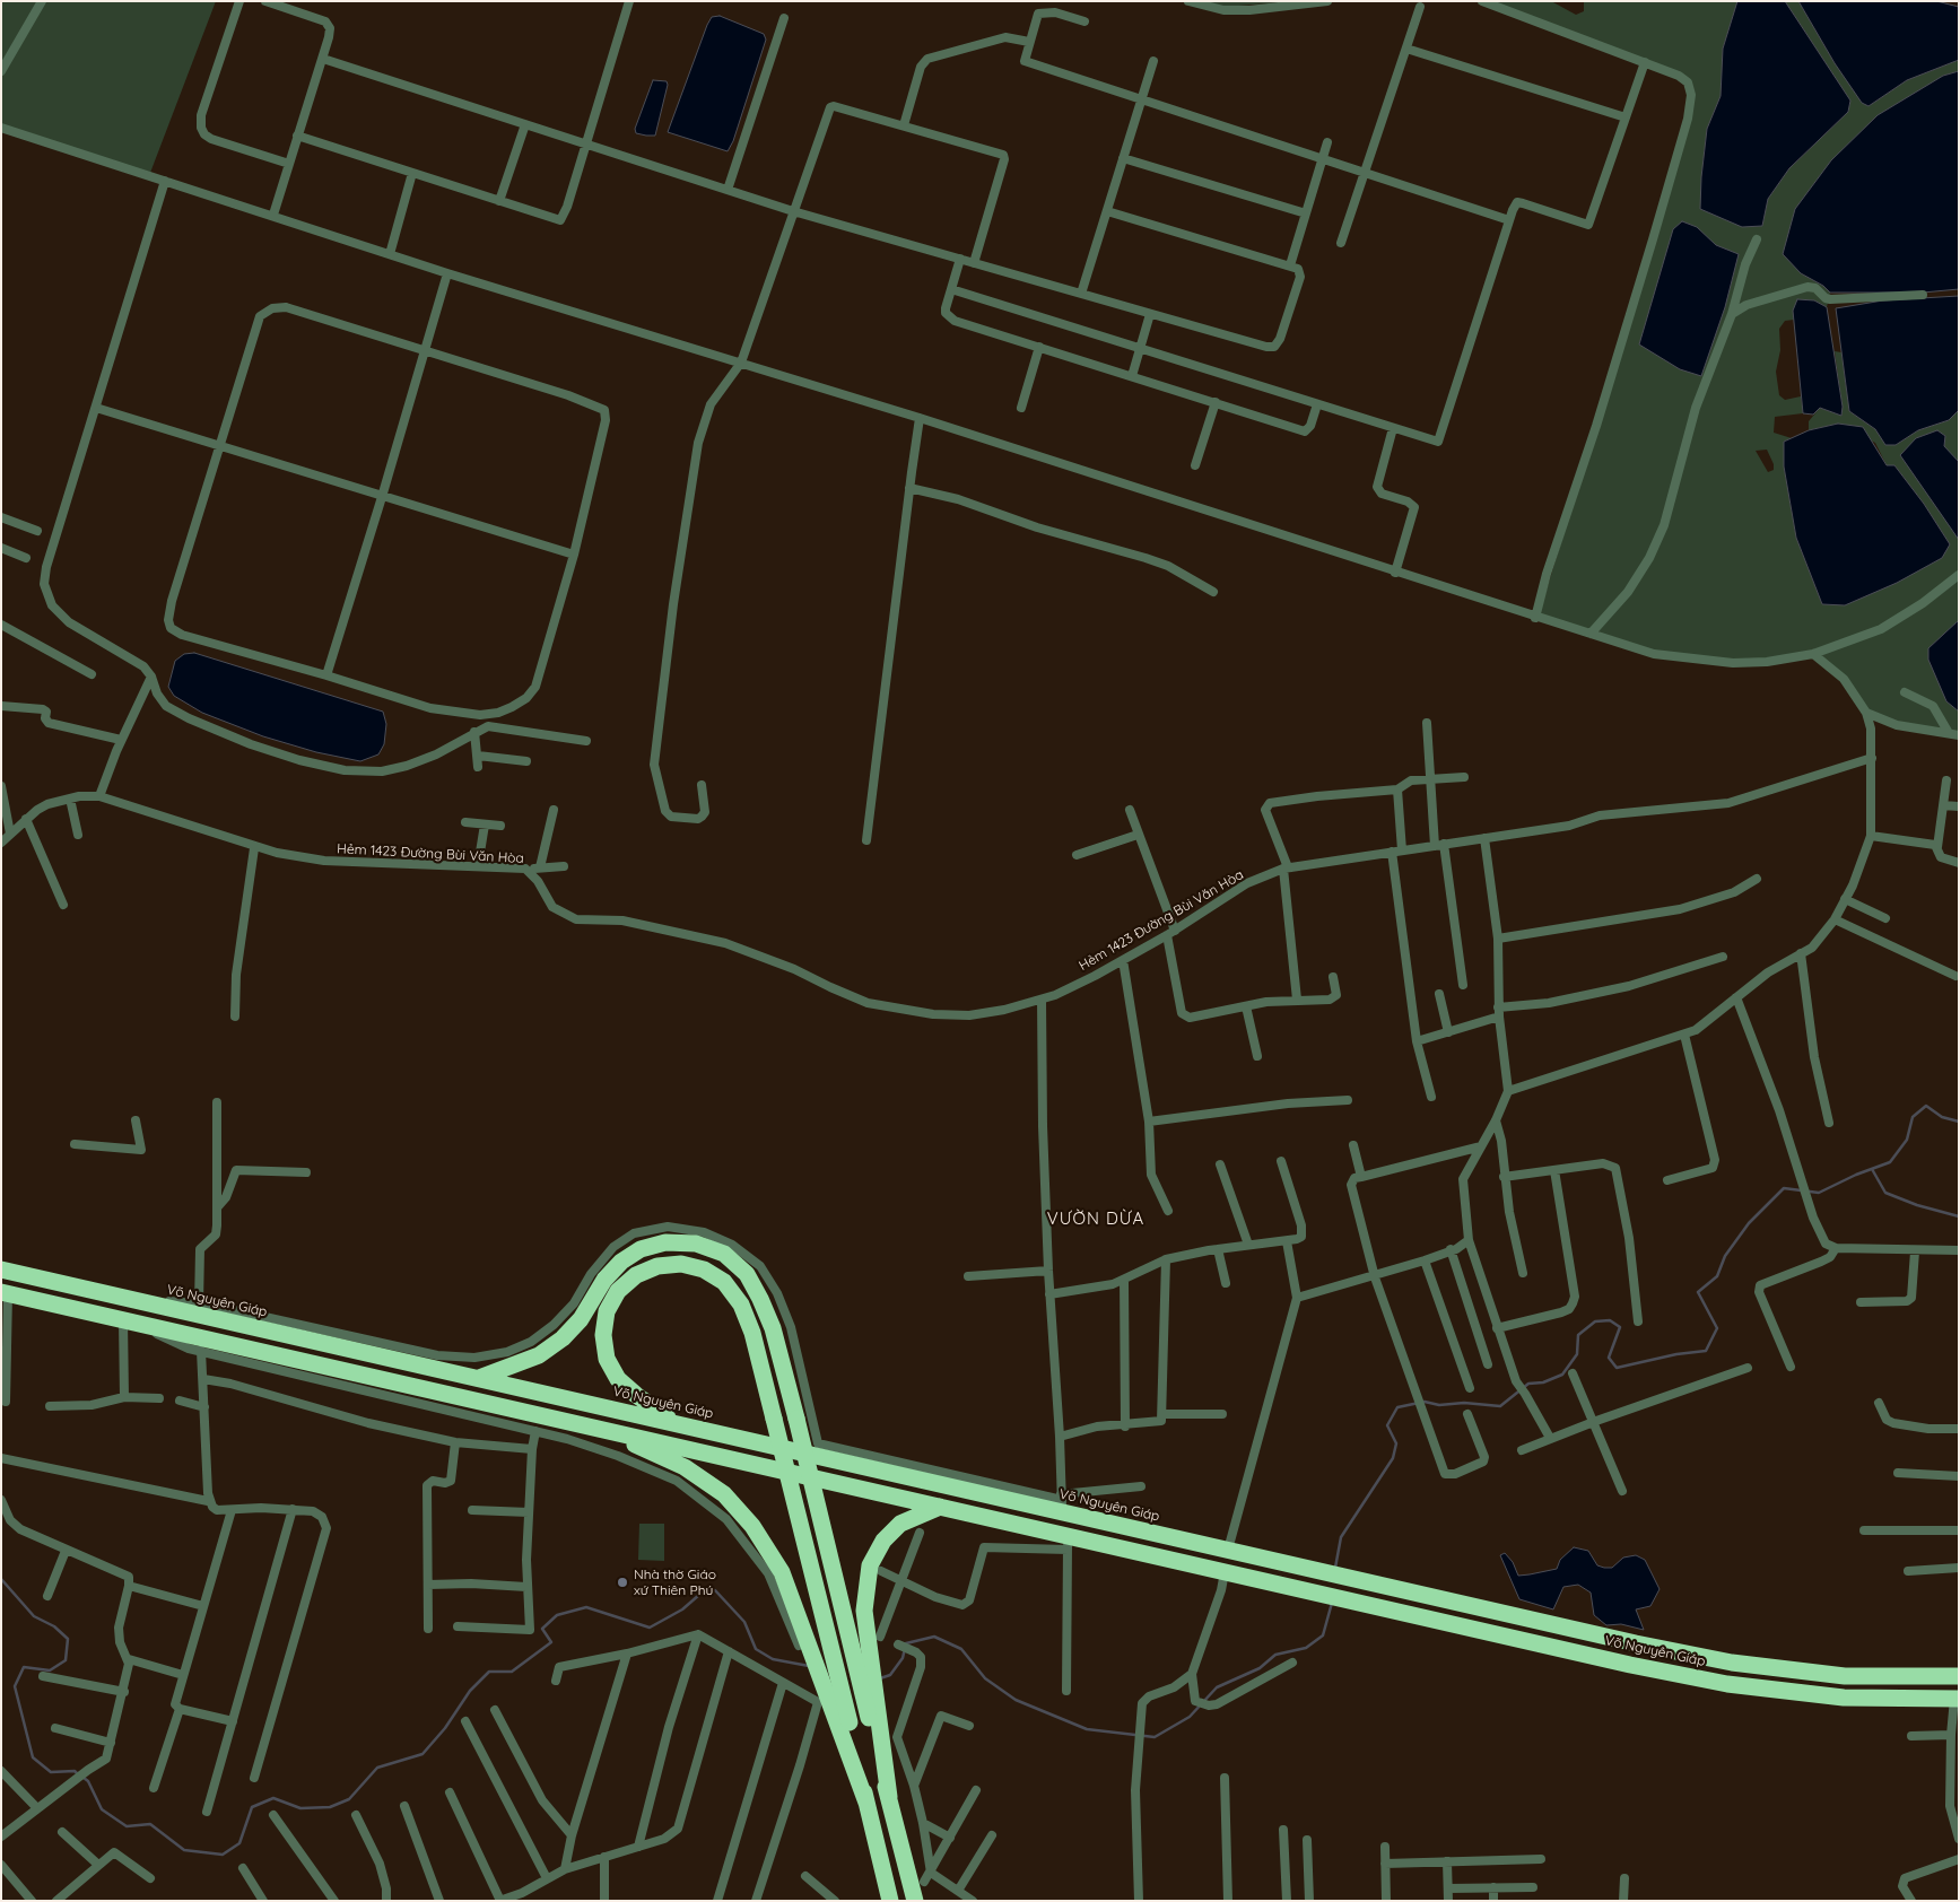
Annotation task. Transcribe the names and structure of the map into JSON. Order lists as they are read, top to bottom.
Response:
{
  "streets": {
    "highway": ["Võ Nguyên Giáp"],
    "street": ["Hẻm 1423 Đường Bùi Văn Hòa"]
  },
  "districts": ["VƯỜN DỪA"],
  "places": ["Nhà thờ Giáo xứ Thiên Phú"]
}
